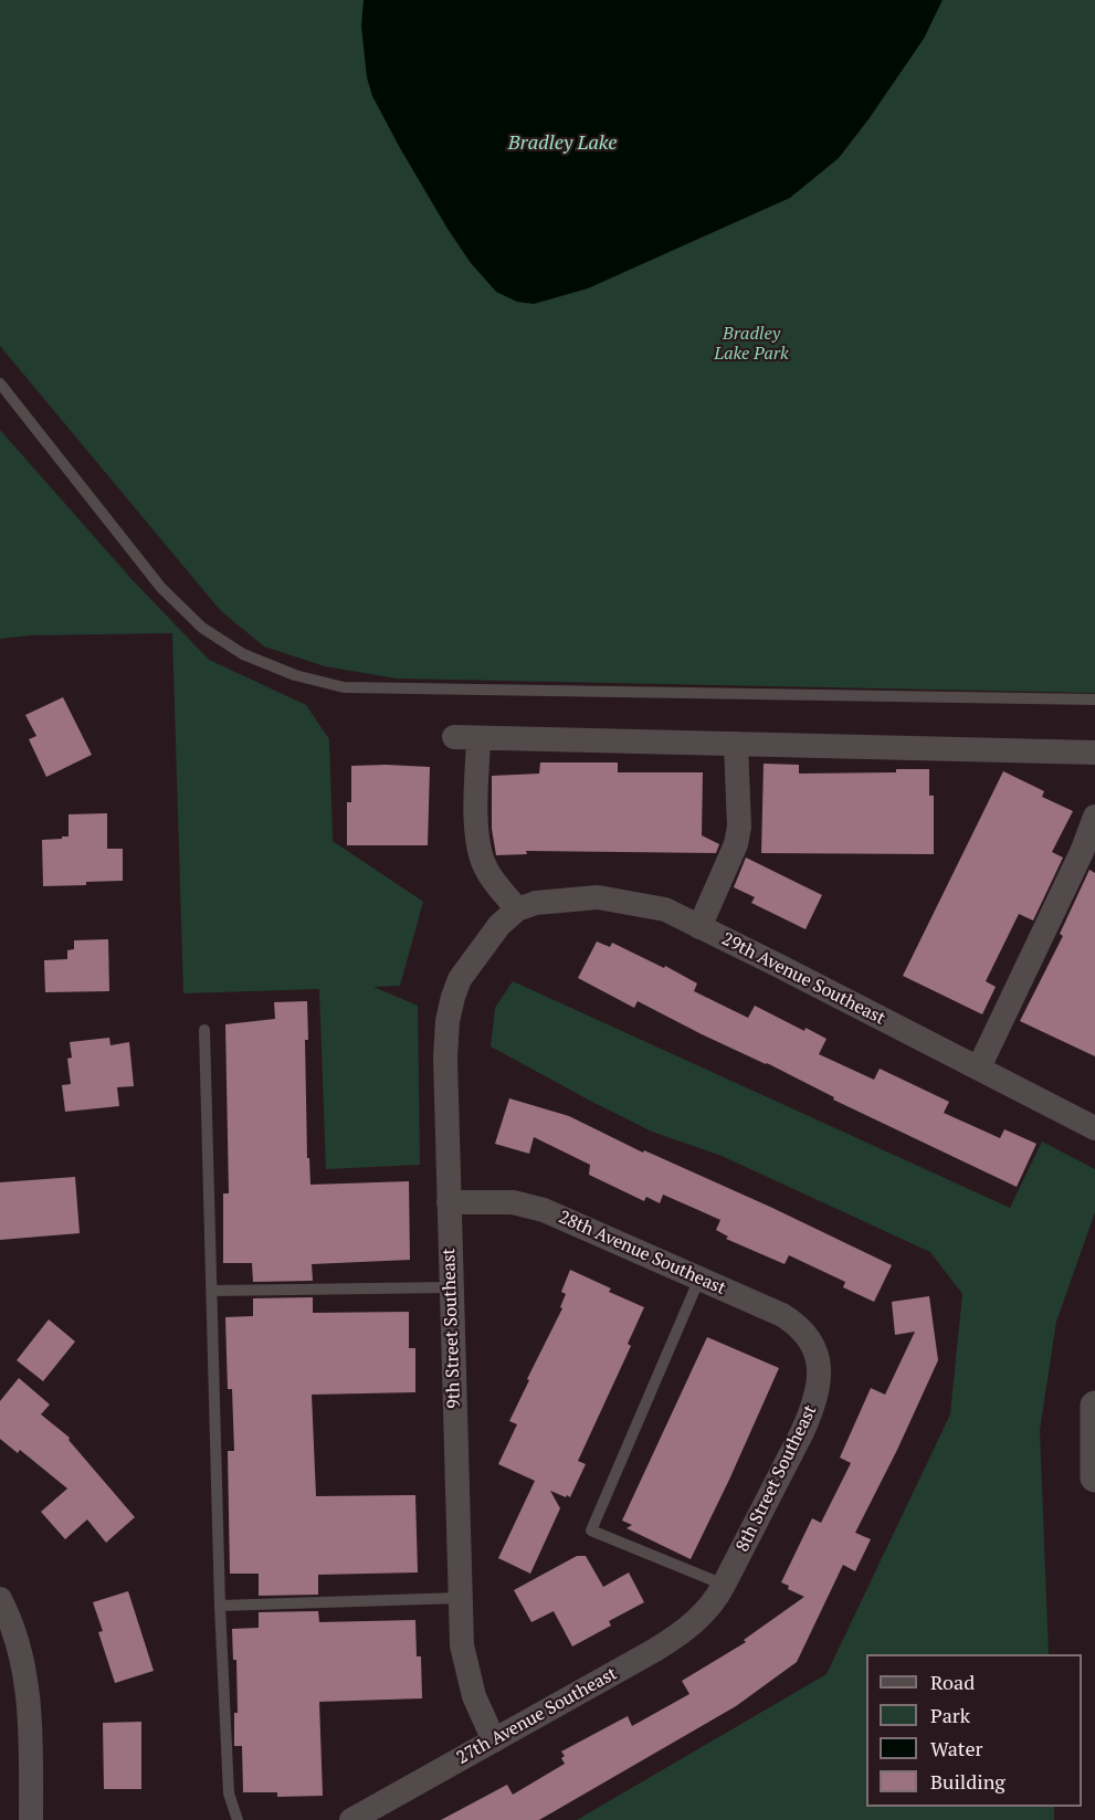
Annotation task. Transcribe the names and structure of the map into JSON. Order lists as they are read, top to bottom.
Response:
{
  "streets": {
    "street": [
      "29th Avenue Southeast",
      "28th Avenue Southeast",
      "9th Street Southeast",
      "8th Street Southeast",
      "27th Avenue Southeast"
    ]
  },
  "crossings": [
    ["29th Avenue Southeast", "9th Street Southeast"],
    ["28th Avenue Southeast", "9th Street Southeast"],
    ["28th Avenue Southeast", "8th Street Southeast"],
    ["9th Street Southeast", "27th Avenue Southeast"],
    ["8th Street Southeast", "27th Avenue Southeast"]
  ],
  "water": ["Bradley Lake"],
  "parks": ["Bradley Lake Park"],
  "legend": [
    "Road",
    "Park",
    "Water",
    "Building"
  ]
}
